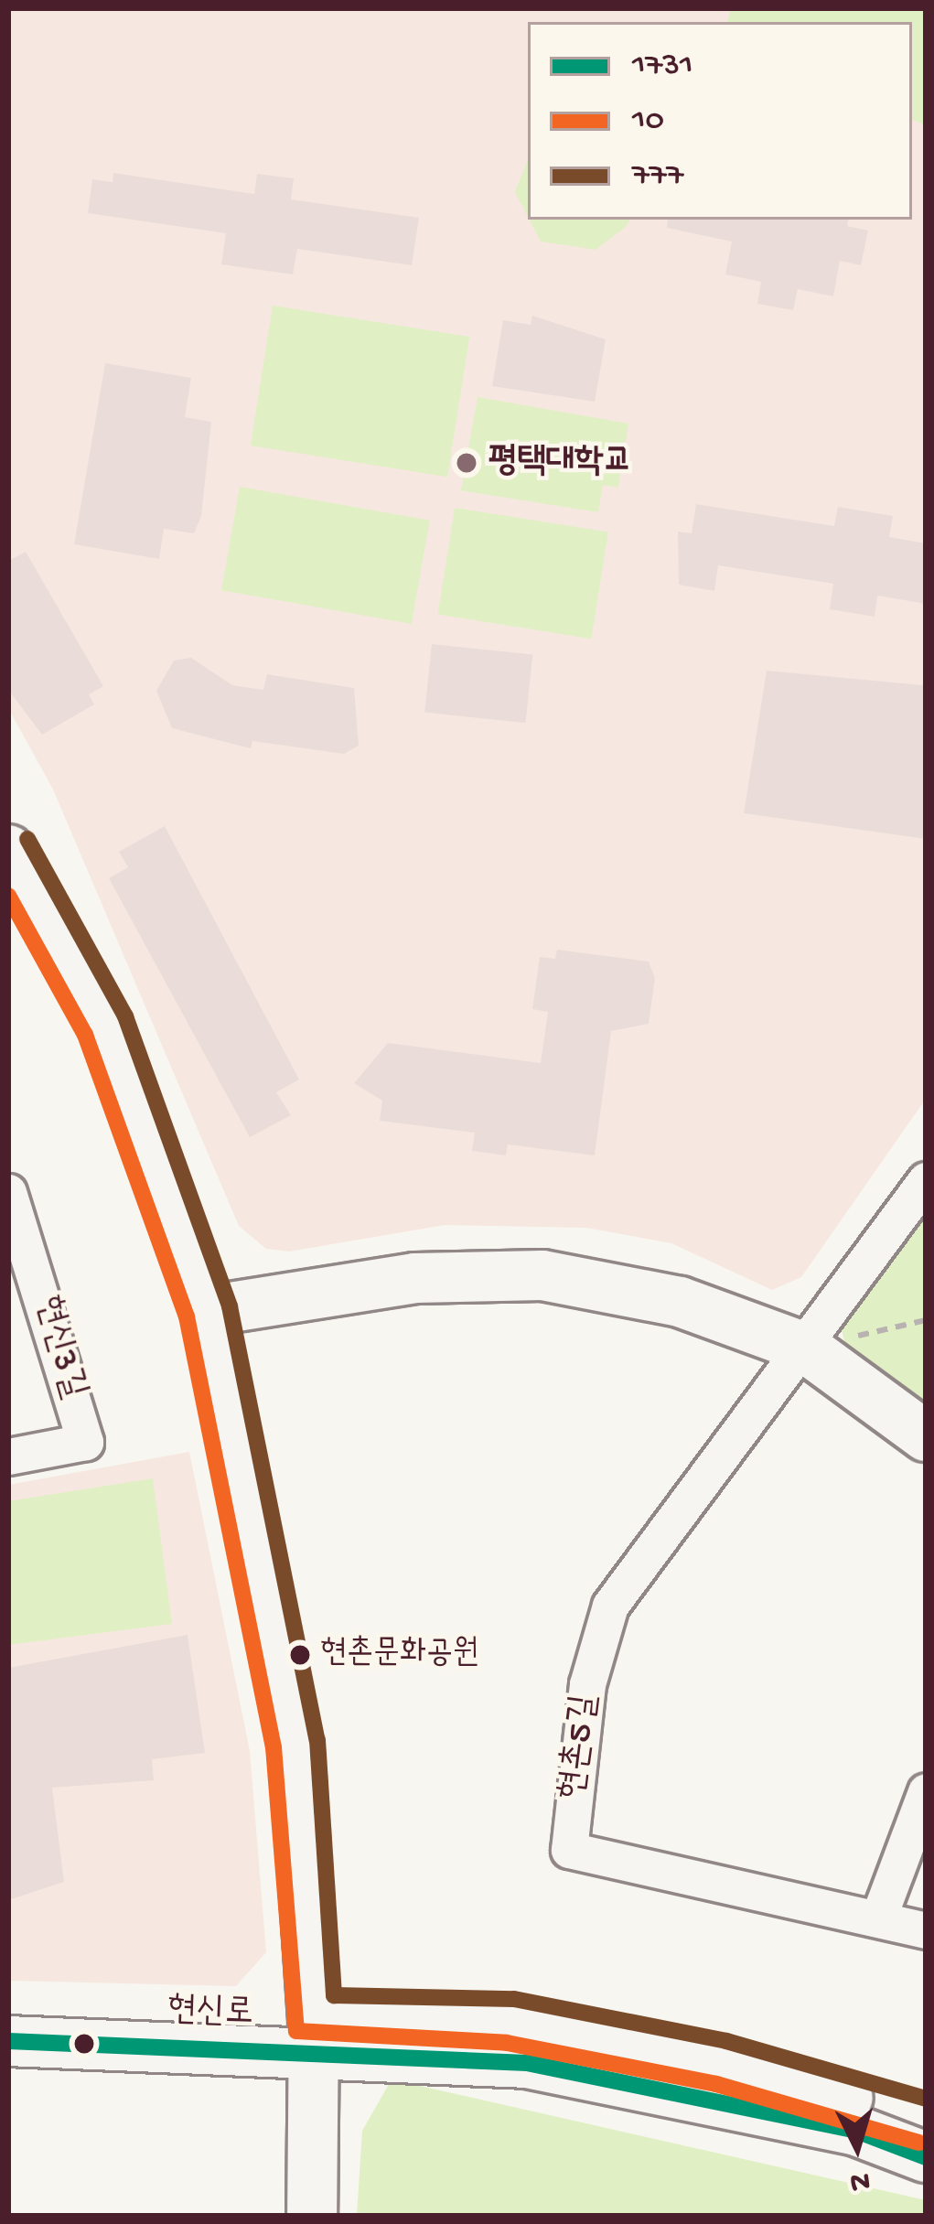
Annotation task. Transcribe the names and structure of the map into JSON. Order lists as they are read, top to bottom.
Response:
{
  "streets": {
    "street": ["현신3길", "현촌5길", "현신로"]
  },
  "places": ["평택대학교", "현촌문화공원"],
  "lines": ["transit line 777", "transit line 10", "transit line 1731"],
  "legend": ["1731", "10", "777"],
  "north": "bottom"
}
